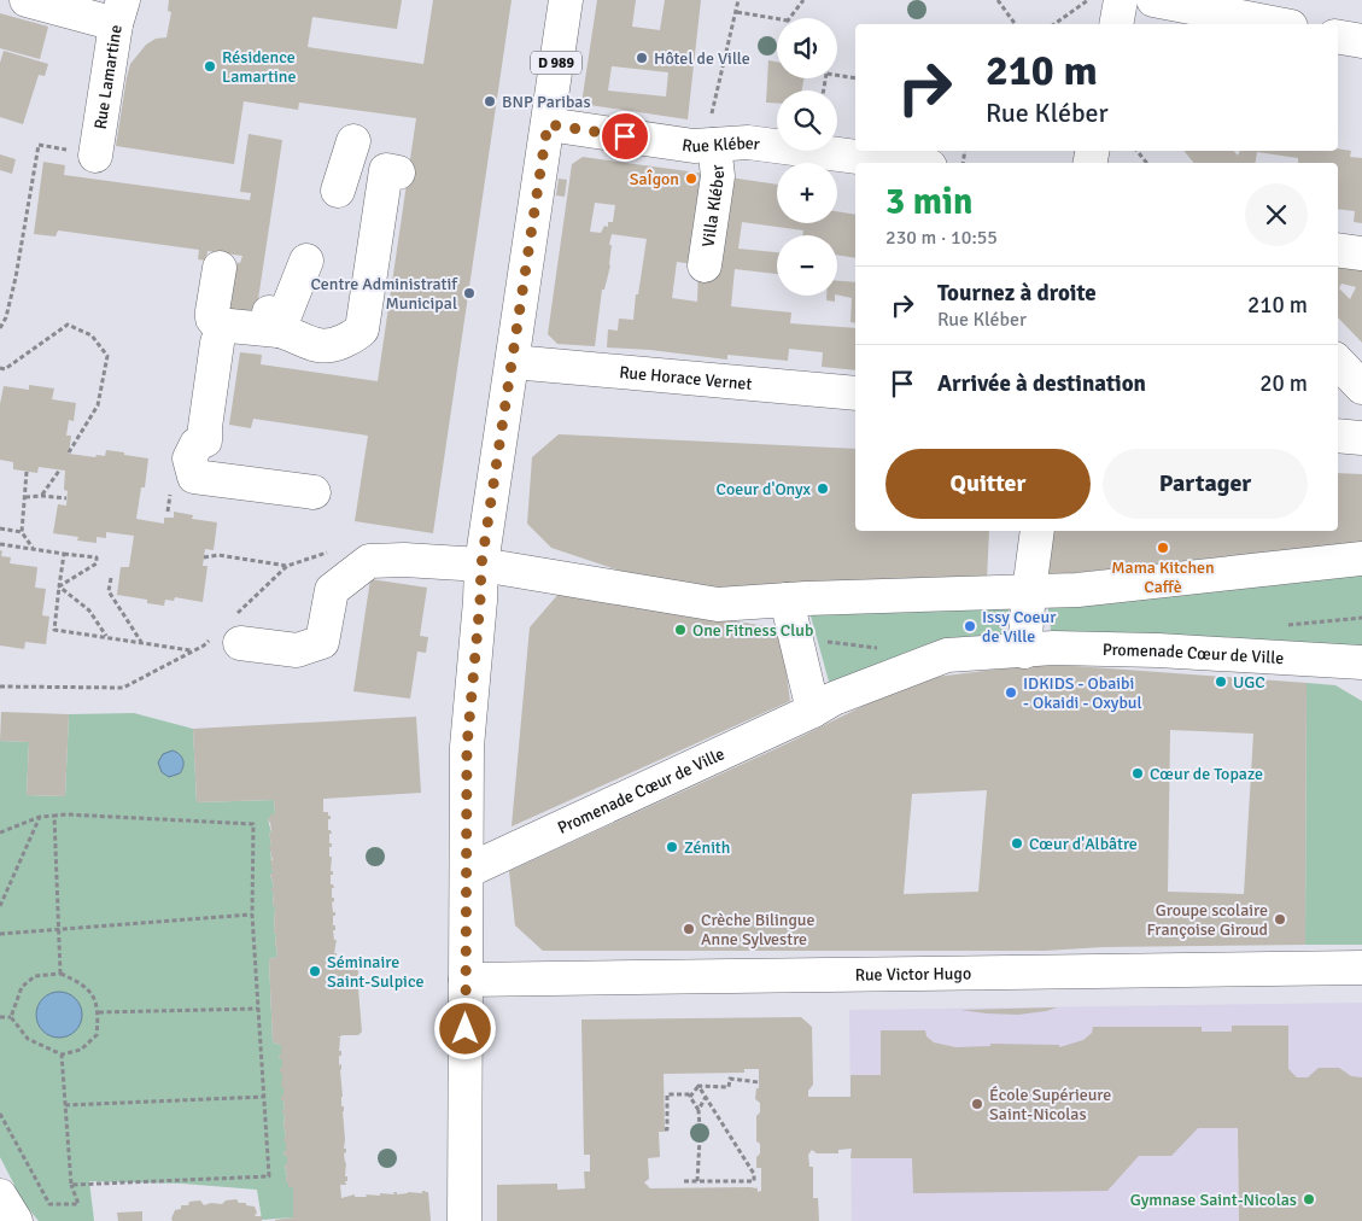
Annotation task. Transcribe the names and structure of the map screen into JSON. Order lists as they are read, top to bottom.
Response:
{
  "streets": {
    "street": [
      "D 989",
      "Rue Lamartine",
      "Rue Kléber",
      "Villa Kléber",
      "Rue Horace Vernet",
      "Promenade Cœur de Ville",
      "Rue Victor Hugo"
    ]
  },
  "crossings": [
    ["D 989", "Rue Kléber"],
    ["D 989", "Rue Horace Vernet"],
    ["D 989", "Promenade Cœur de Ville"],
    ["D 989", "Rue Victor Hugo"],
    ["Rue Kléber", "Villa Kléber"]
  ],
  "places": [
    "Hôtel de Ville",
    "Résidence Lamartine",
    "BNP Paribas",
    "SaÎgon",
    "Centre Administratif Municipal",
    "Coeur d'Onyx",
    "Mama Kitchen Caffè",
    "Issy Coeur de Ville",
    "One Fitness Club",
    "UGC",
    "IDKIDS - Obaibi - Okaidi - Oxybul",
    "Cœur de Topaze",
    "Cœur d'Albâtre",
    "Zénith",
    "Groupe scolaire Françoise Giroud",
    "Crèche Bilingue Anne Sylvestre",
    "Séminaire Saint-Sulpice",
    "École Supérieure Saint-Nicolas",
    "Gymnase Saint-Nicolas"
  ],
  "page": {
    "map_buttons": ["+", "−"],
    "turn": ["210 m", "Rue Kléber"],
    "heading": ["3 min", "230 m · 10:55"],
    "list": [
      {
        "name": "Tournez à droite",
        "note": "Rue Kléber",
        "value": "210 m"
      },
      {
        "name": "Arrivée à destination",
        "value": "20 m"
      }
    ],
    "buttons": ["Quitter", "Partager"]
  }
}
